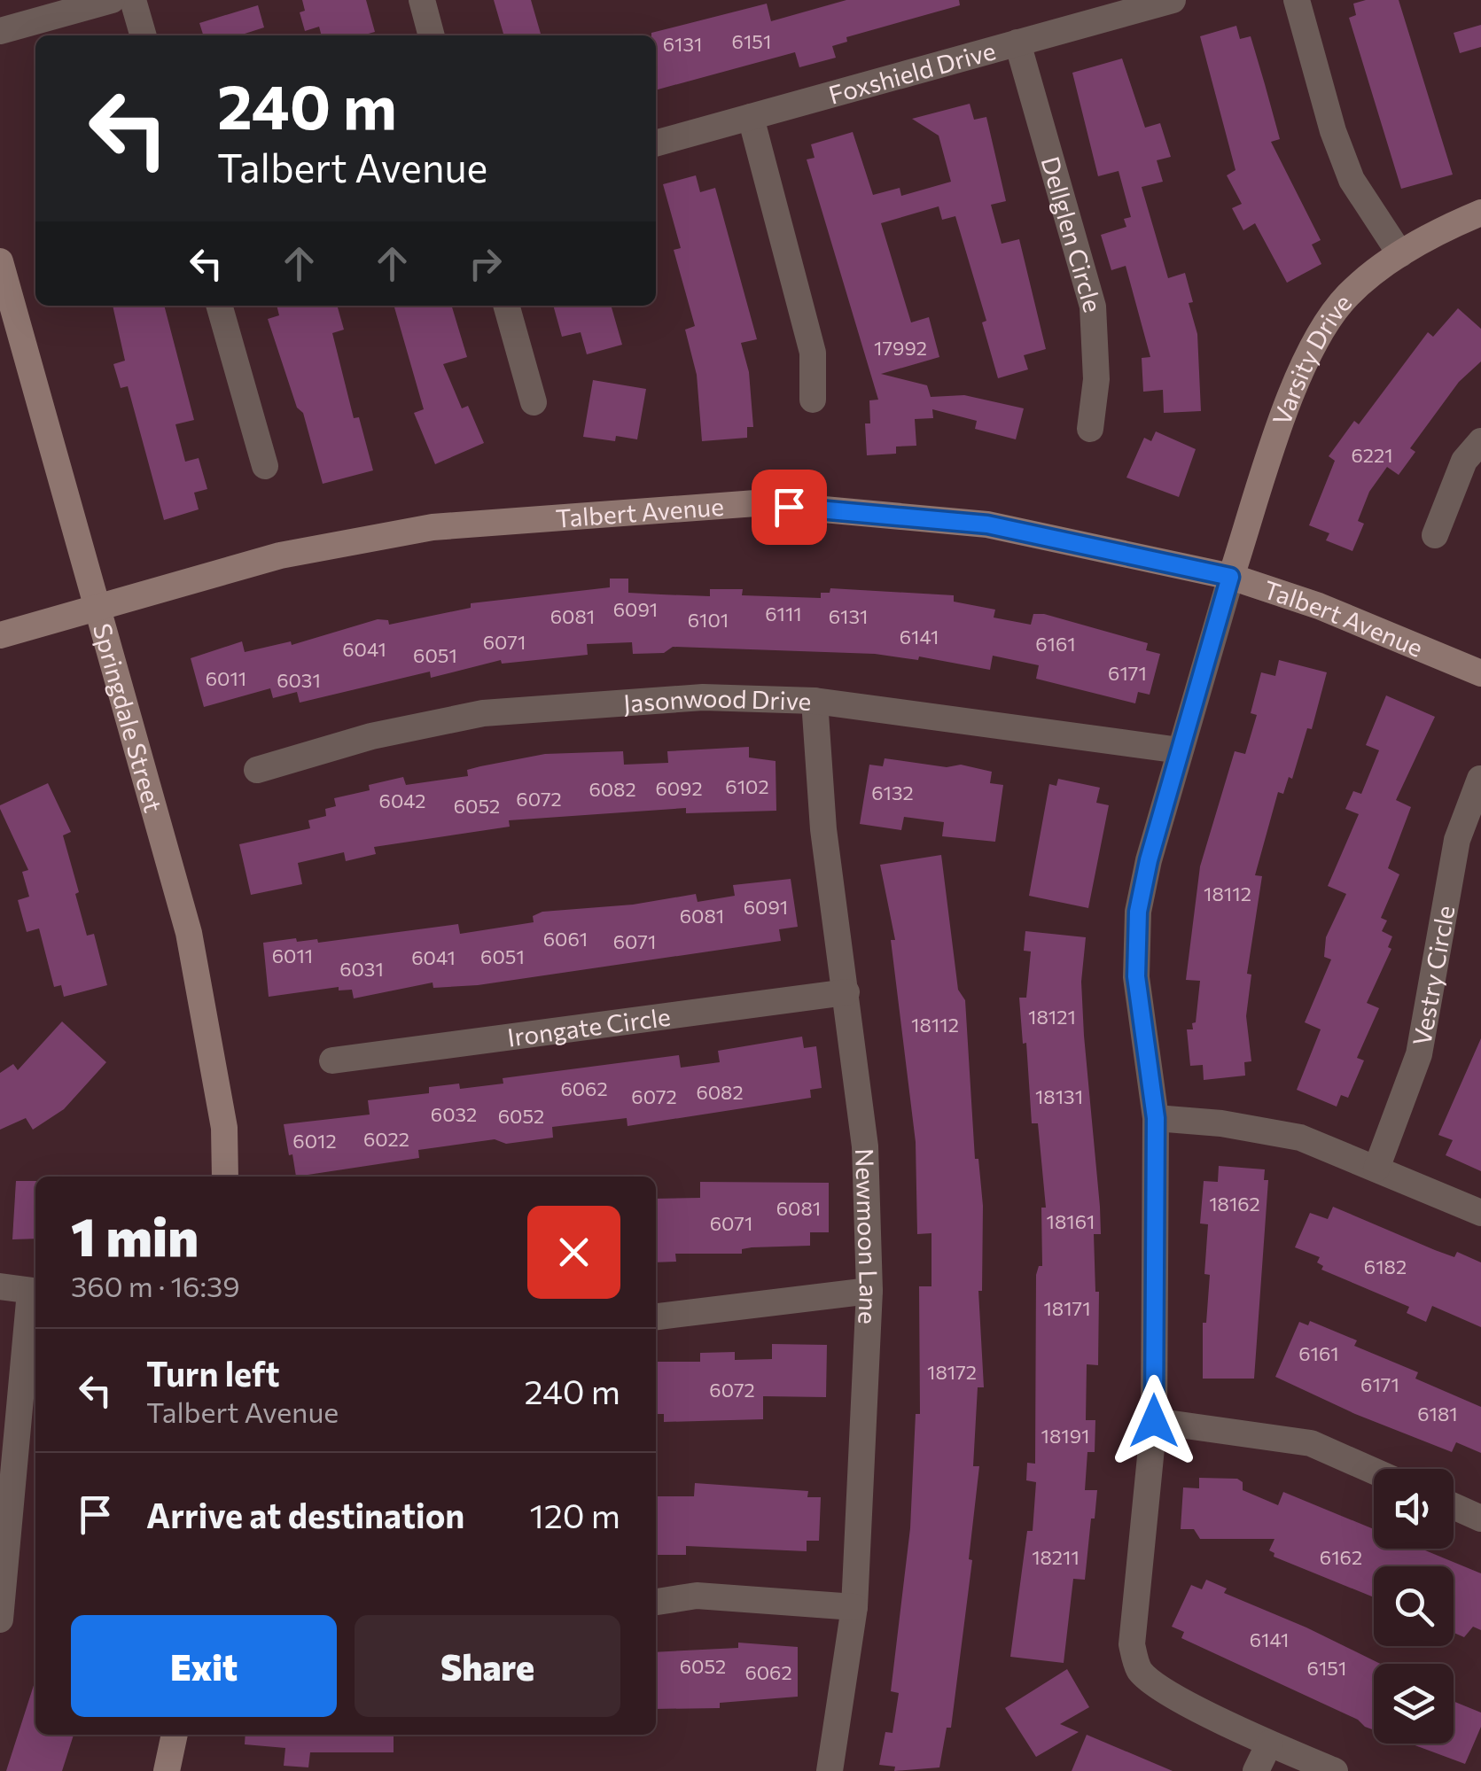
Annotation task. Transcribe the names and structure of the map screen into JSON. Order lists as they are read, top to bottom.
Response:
{
  "streets": {
    "street": [
      "Foxshield Drive",
      "Dellglen Circle",
      "Varsity Drive",
      "Talbert Avenue",
      "Jasonwood Drive",
      "Springdale Street",
      "Vestry Circle",
      "Irongate Circle",
      "Newmoon Lane"
    ]
  },
  "crossings": [
    ["Foxshield Drive", "Dellglen Circle"],
    ["Varsity Drive", "Talbert Avenue"],
    ["Talbert Avenue", "Springdale Street"],
    ["Jasonwood Drive", "Newmoon Lane"],
    ["Irongate Circle", "Newmoon Lane"]
  ],
  "house_numbers": [
    "6151",
    "6131",
    "17992",
    "6221",
    "6091",
    "6111",
    "6081",
    "6131",
    "6101",
    "6141",
    "6071",
    "6161",
    "6041",
    "6051",
    "6171",
    "6011",
    "6031",
    "6102",
    "6092",
    "6082",
    "6132",
    "6072",
    "6042",
    "6052",
    "18112",
    "6091",
    "6081",
    "6061",
    "6071",
    "6011",
    "6051",
    "6041",
    "6031",
    "18121",
    "18112",
    "6062",
    "6082",
    "6072",
    "18131",
    "6032",
    "6052",
    "6022",
    "6012",
    "18162",
    "6081",
    "18161",
    "6071",
    "6182",
    "18171",
    "6161",
    "18172",
    "6171",
    "6072",
    "6181",
    "18191",
    "18211",
    "6162",
    "6141",
    "6052",
    "6151",
    "6062"
  ],
  "page": {
    "turn": ["240 m", "Talbert Avenue"],
    "heading": ["1 min", "360 m · 16:39"],
    "list": [
      {
        "name": "Turn left",
        "note": "Talbert Avenue",
        "value": "240 m"
      },
      {
        "name": "Arrive at destination",
        "value": "120 m"
      }
    ],
    "buttons": ["Exit", "Share"]
  }
}
